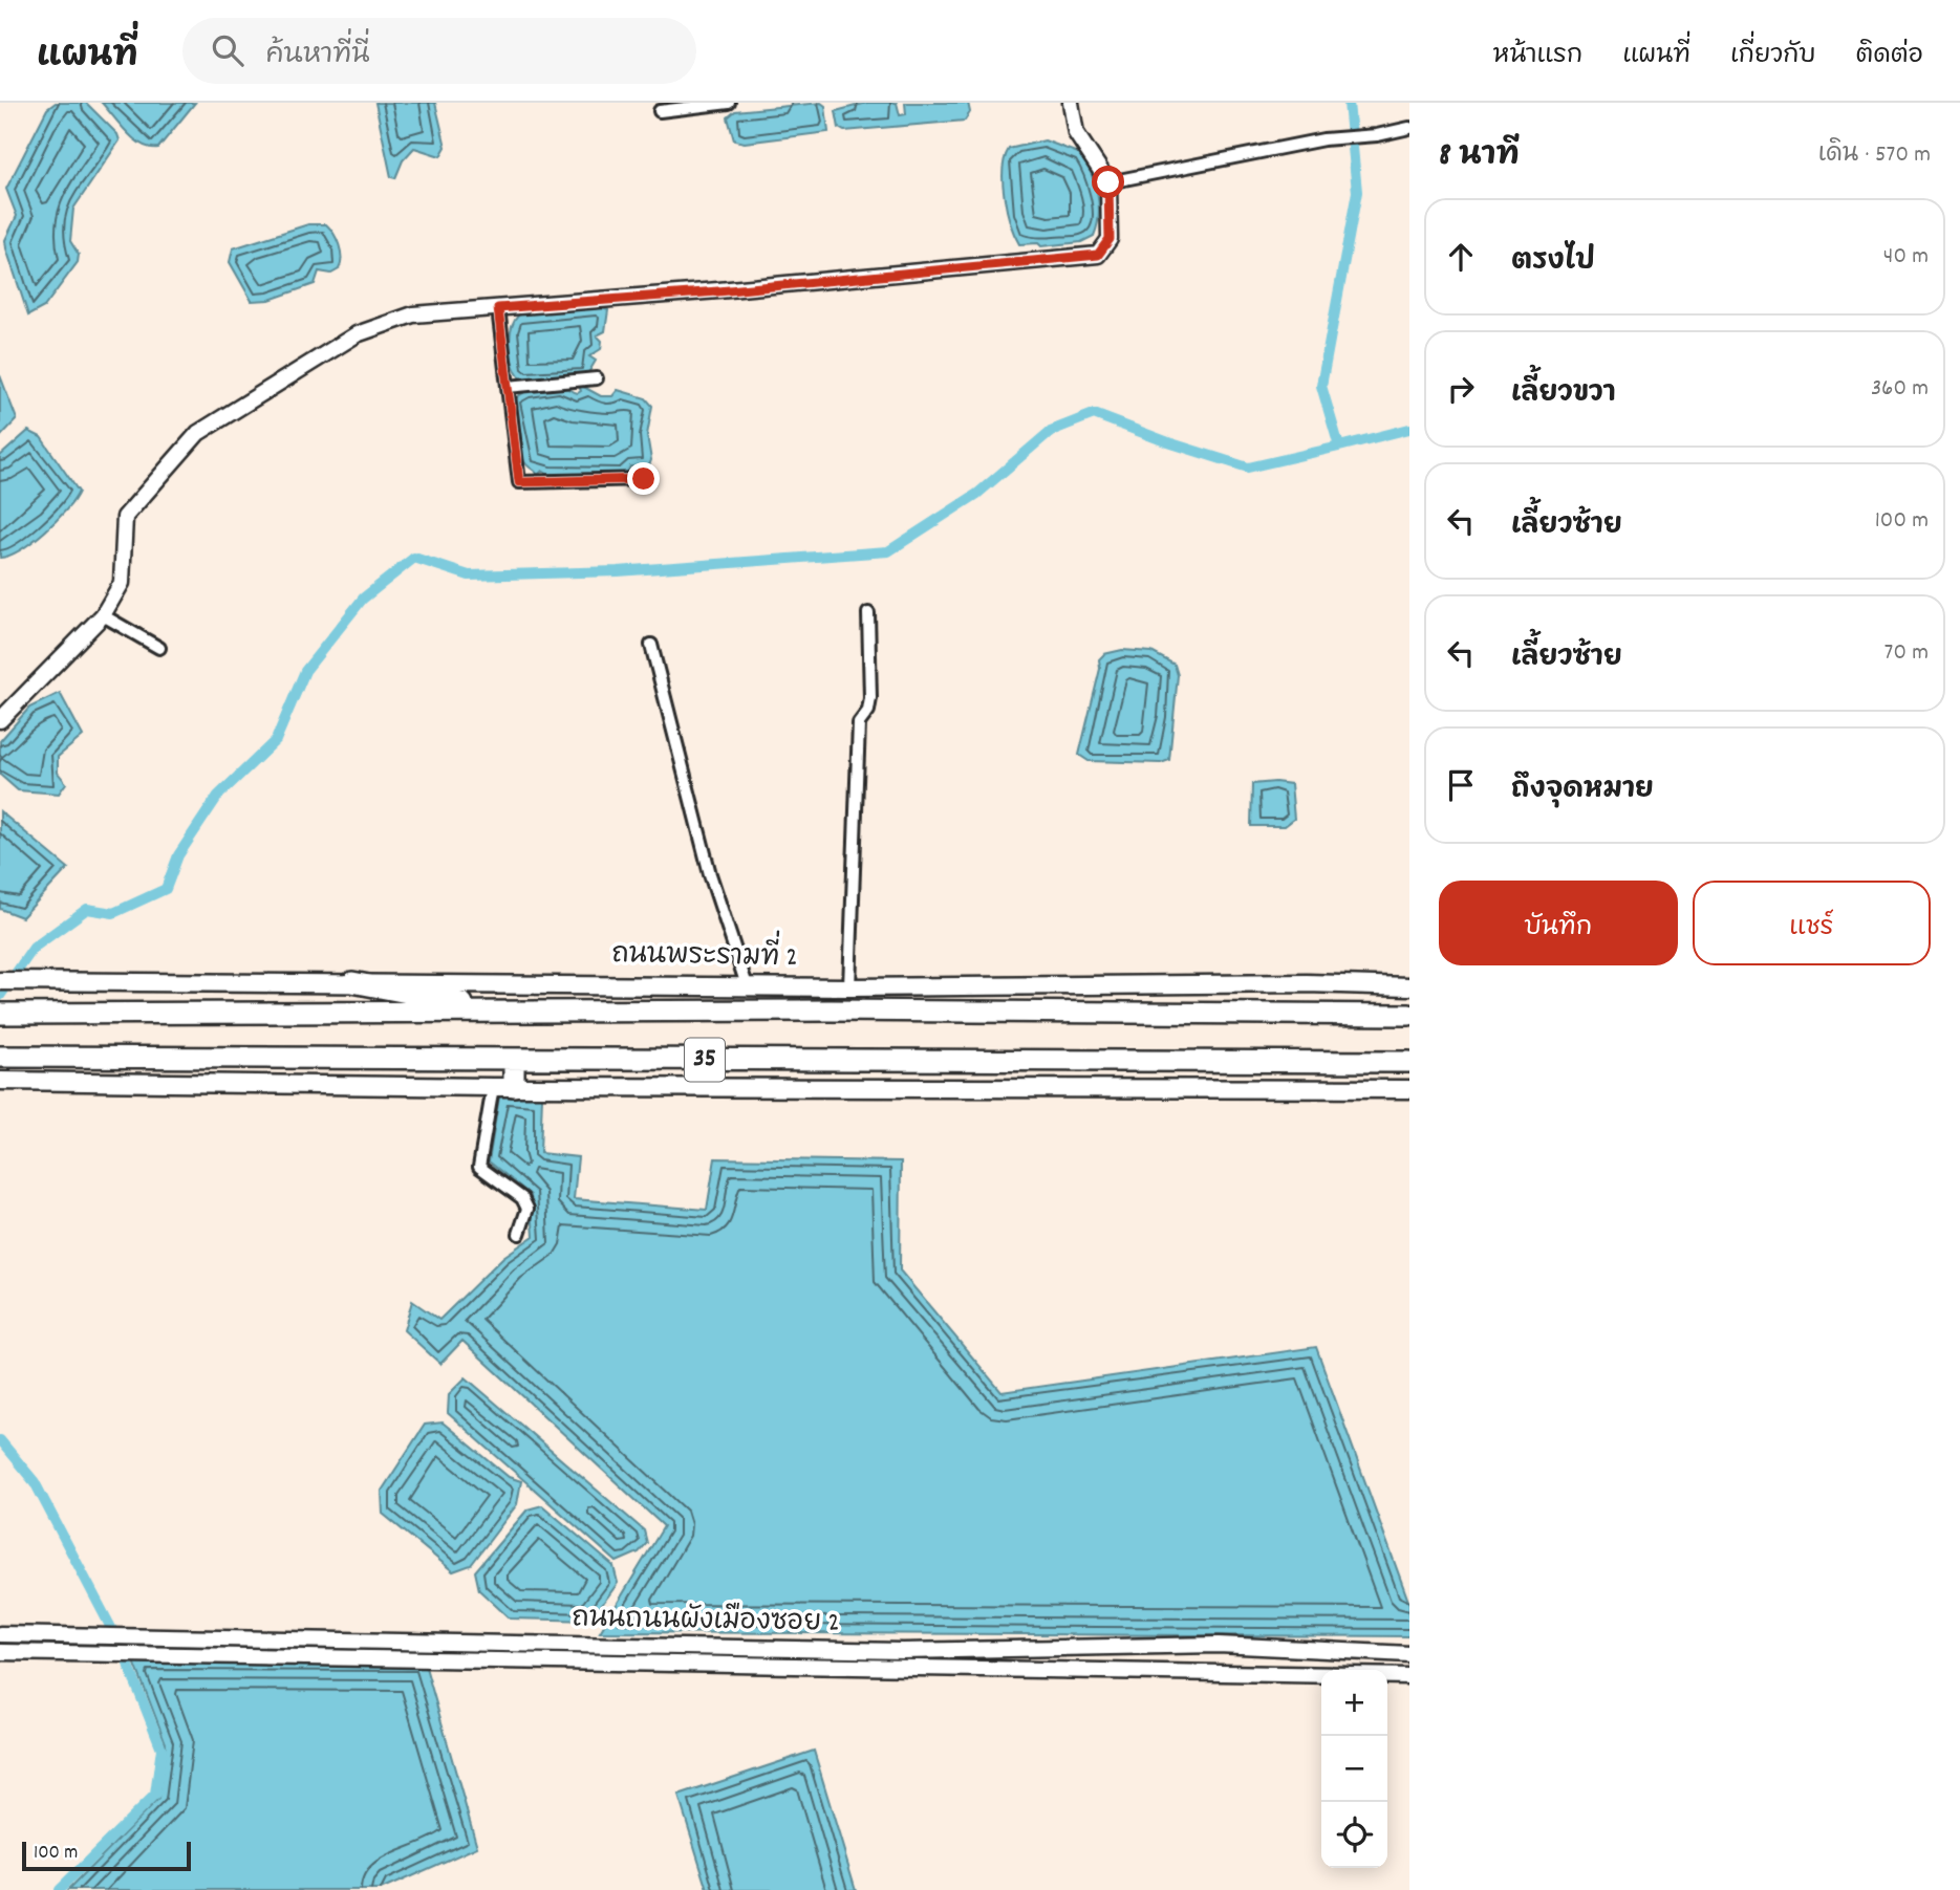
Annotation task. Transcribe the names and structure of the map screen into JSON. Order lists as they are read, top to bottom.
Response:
{
  "streets": {
    "highway": ["ถนนพระรามที่ 2", "35"],
    "street": ["ถนนถนนผังเมืองซอย 2"]
  },
  "scale_bar": "100 m",
  "page": {
    "header": "แผนที่",
    "search": "ค้นหาที่นี่",
    "nav": [
      "หน้าแรก",
      "แผนที่",
      "เกี่ยวกับ",
      "ติดต่อ"
    ],
    "heading": ["8 นาที", "เดิน · 570 m"],
    "list": [
      ["ตรงไป", "40 m"],
      ["เลี้ยวขวา", "360 m"],
      ["เลี้ยวซ้าย", "100 m"],
      ["เลี้ยวซ้าย", "70 m"],
      "ถึงจุดหมาย"
    ],
    "buttons": ["บันทึก", "แชร์"],
    "map_buttons": ["+", "−"],
    "scale": "100 m"
  }
}
